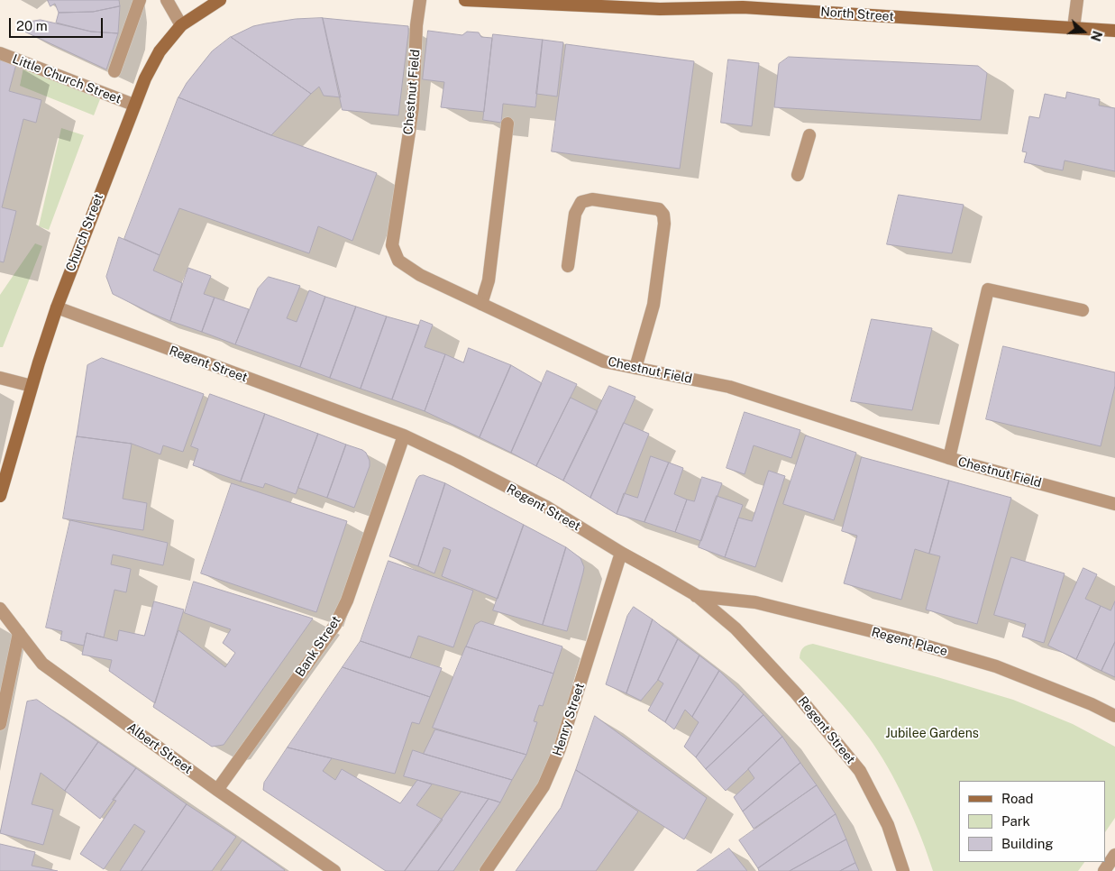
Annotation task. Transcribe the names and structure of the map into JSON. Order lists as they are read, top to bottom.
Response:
{
  "streets": {
    "main road": ["North Street", "Church Street"],
    "street": [
      "Little Church Street",
      "Chestnut Field",
      "Regent Street",
      "Regent Place",
      "Bank Street",
      "Henry Street",
      "Albert Street"
    ]
  },
  "crossings": [
    ["Little Church Street", "Church Street"],
    ["Church Street", "Regent Street"],
    ["Regent Street", "Regent Place"],
    ["Regent Street", "Bank Street"],
    ["Regent Street", "Henry Street"],
    ["Bank Street", "Albert Street"]
  ],
  "parks": ["Jubilee Gardens"],
  "legend": ["Road", "Park", "Building"],
  "scale_bar": "20 m",
  "north": "right"
}
